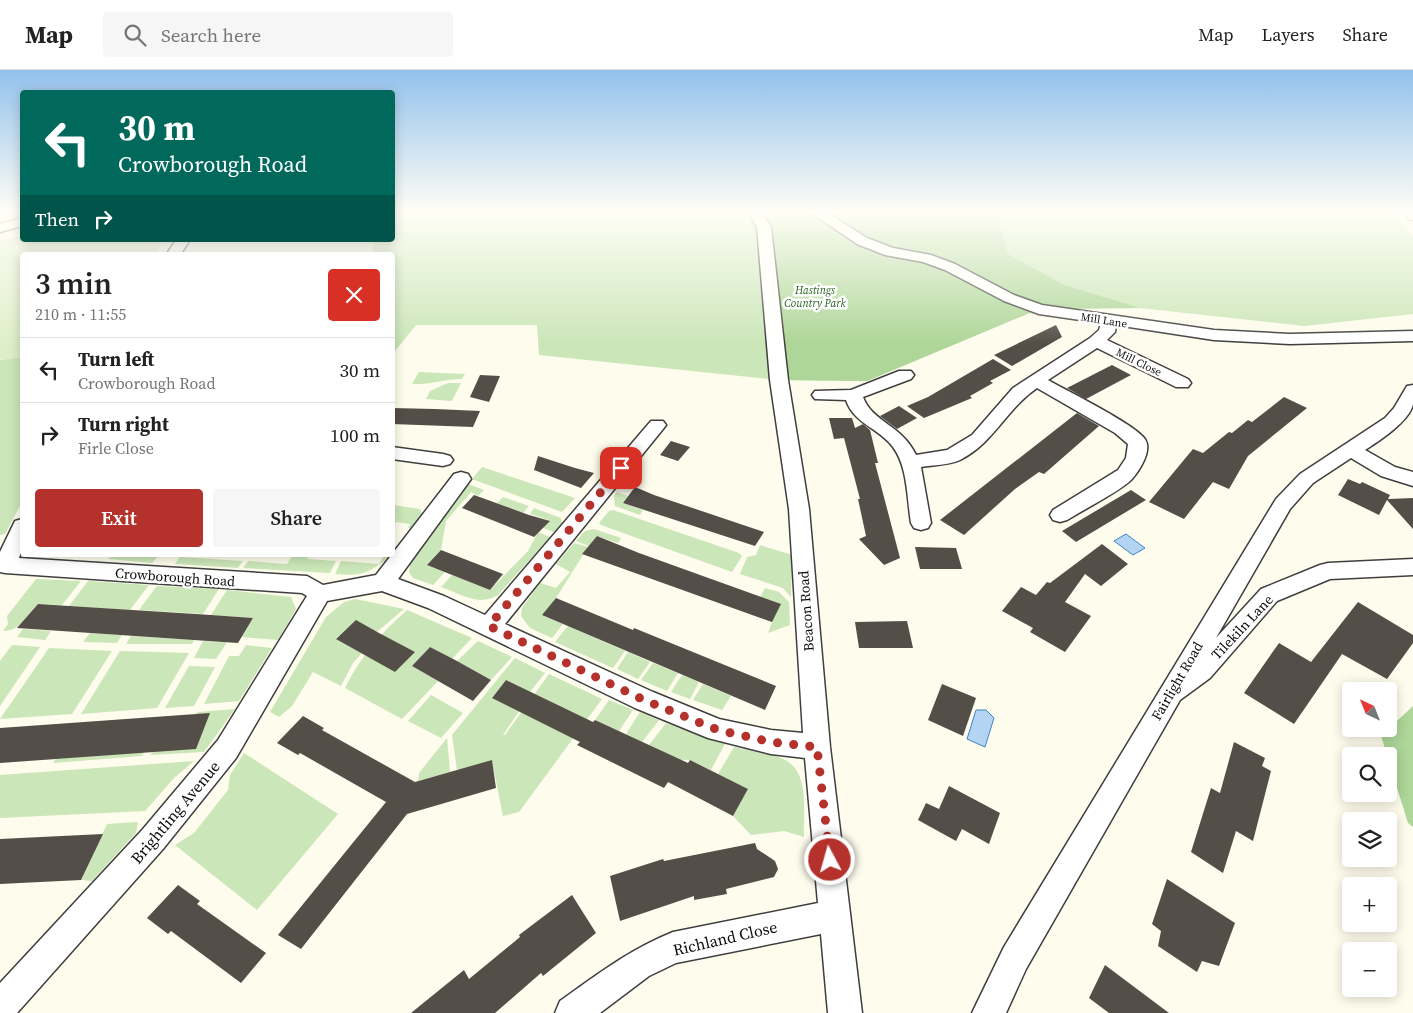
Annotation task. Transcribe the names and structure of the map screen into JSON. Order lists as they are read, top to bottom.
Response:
{
  "streets": {
    "street": [
      "Mill Lane",
      "Mill Close",
      "Crowborough Road",
      "Beacon Road",
      "Tilekiln Lane",
      "Fairlight Road",
      "Brightling Avenue",
      "Richland Close"
    ]
  },
  "crossings": [
    ["Crowborough Road", "Brightling Avenue"],
    ["Beacon Road", "Richland Close"],
    ["Tilekiln Lane", "Fairlight Road"]
  ],
  "parks": ["Hastings Country Park"],
  "north": "top left",
  "page": {
    "header": "Map",
    "search": "Search here",
    "nav": ["Map", "Layers", "Share"],
    "turn": ["30 m", "Crowborough Road"],
    "then": "Then",
    "heading": ["3 min", "210 m · 11:55"],
    "list": [
      {
        "name": "Turn left",
        "note": "Crowborough Road",
        "value": "30 m"
      },
      {
        "name": "Turn right",
        "note": "Firle Close",
        "value": "100 m"
      }
    ],
    "buttons": ["Exit", "Share"],
    "map_buttons": ["+", "−"]
  }
}
